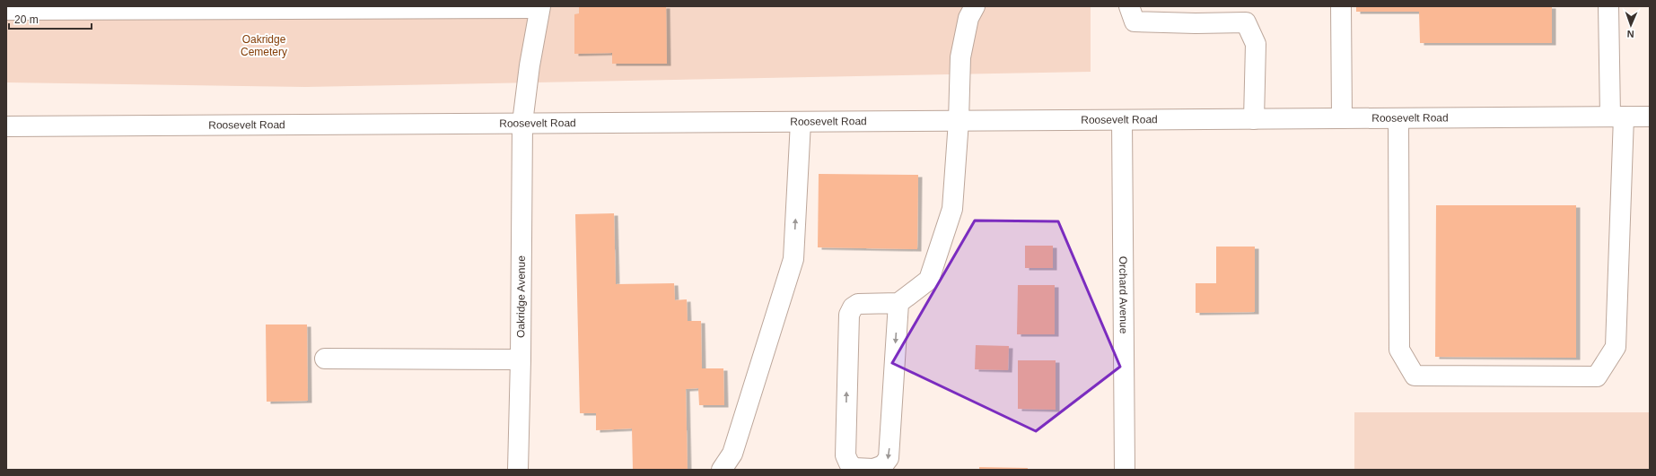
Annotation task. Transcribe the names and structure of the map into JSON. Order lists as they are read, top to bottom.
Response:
{
  "streets": {
    "main road": ["Roosevelt Road", "Orchard Avenue", "Oakridge Avenue"]
  },
  "crossings": [
    ["Roosevelt Road", "Orchard Avenue"],
    ["Roosevelt Road", "Oakridge Avenue"]
  ],
  "parks": ["Oakridge Cemetery"],
  "scale_bar": "20 m",
  "north": "bottom"
}
